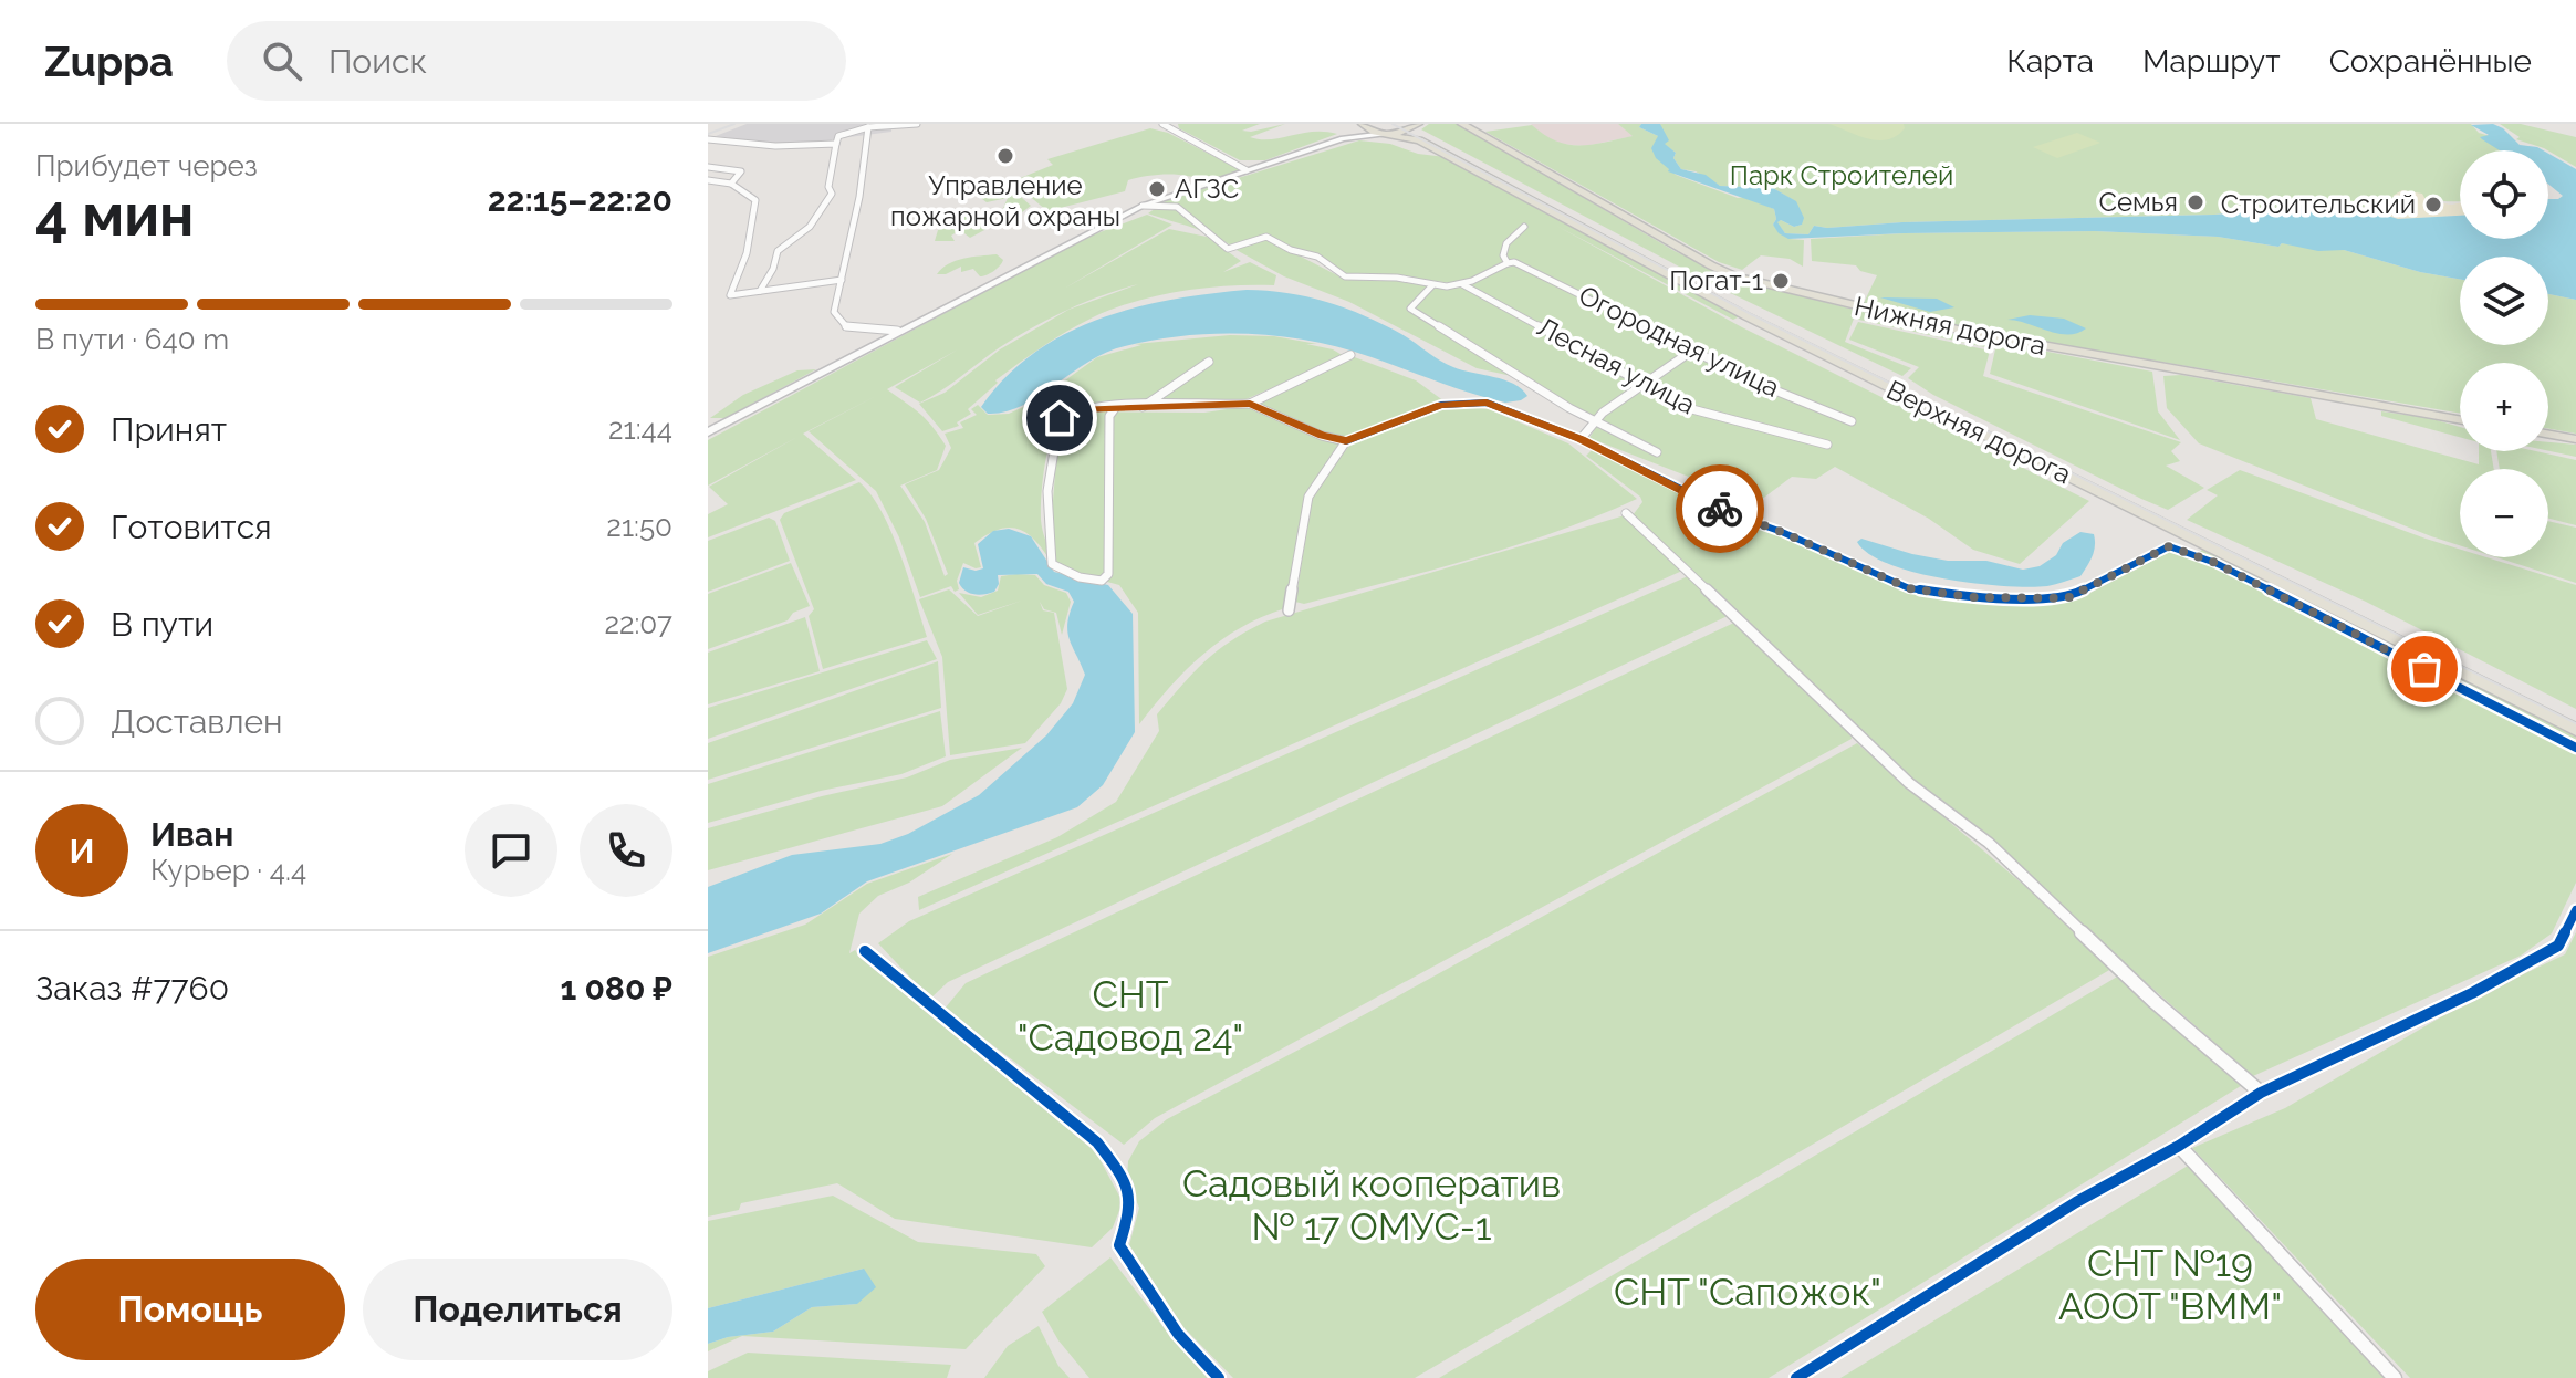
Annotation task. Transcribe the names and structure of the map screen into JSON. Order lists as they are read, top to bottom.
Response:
{
  "streets": {
    "main road": ["Нижняя дорога", "Верхняя дорога"],
    "street": ["Огородная улица", "Лесная улица"]
  },
  "parks": [
    "Парк Строителей",
    "СНТ \"Садовод 24\"",
    "Садовый кооператив № 17 ОМУС-1",
    "СНТ №19 АООТ \"ВММ\"",
    "СНТ \"Сапожок\""
  ],
  "places": [
    "Управление пожарной охраны",
    "АГЗС",
    "Семья",
    "Строительский",
    "Погат-1"
  ],
  "page": {
    "header": "Zuppa",
    "search": "Поиск",
    "nav": ["Карта", "Маршрут", "Сохранённые"],
    "heading": ["4 мин", "Прибудет через", "22:15–22:20"],
    "panel": [
      "Иван",
      "Курьер · 4.4",
      "Заказ #7760",
      "1 080 ₽"
    ],
    "map_buttons": ["+", "−"],
    "bar": "В пути · 640 m",
    "list": [
      ["Принят", "21:44"],
      ["Готовится", "21:50"],
      ["В пути", "22:07"],
      "Доставлен"
    ],
    "round": "И",
    "buttons": ["Помощь", "Поделиться"]
  }
}
